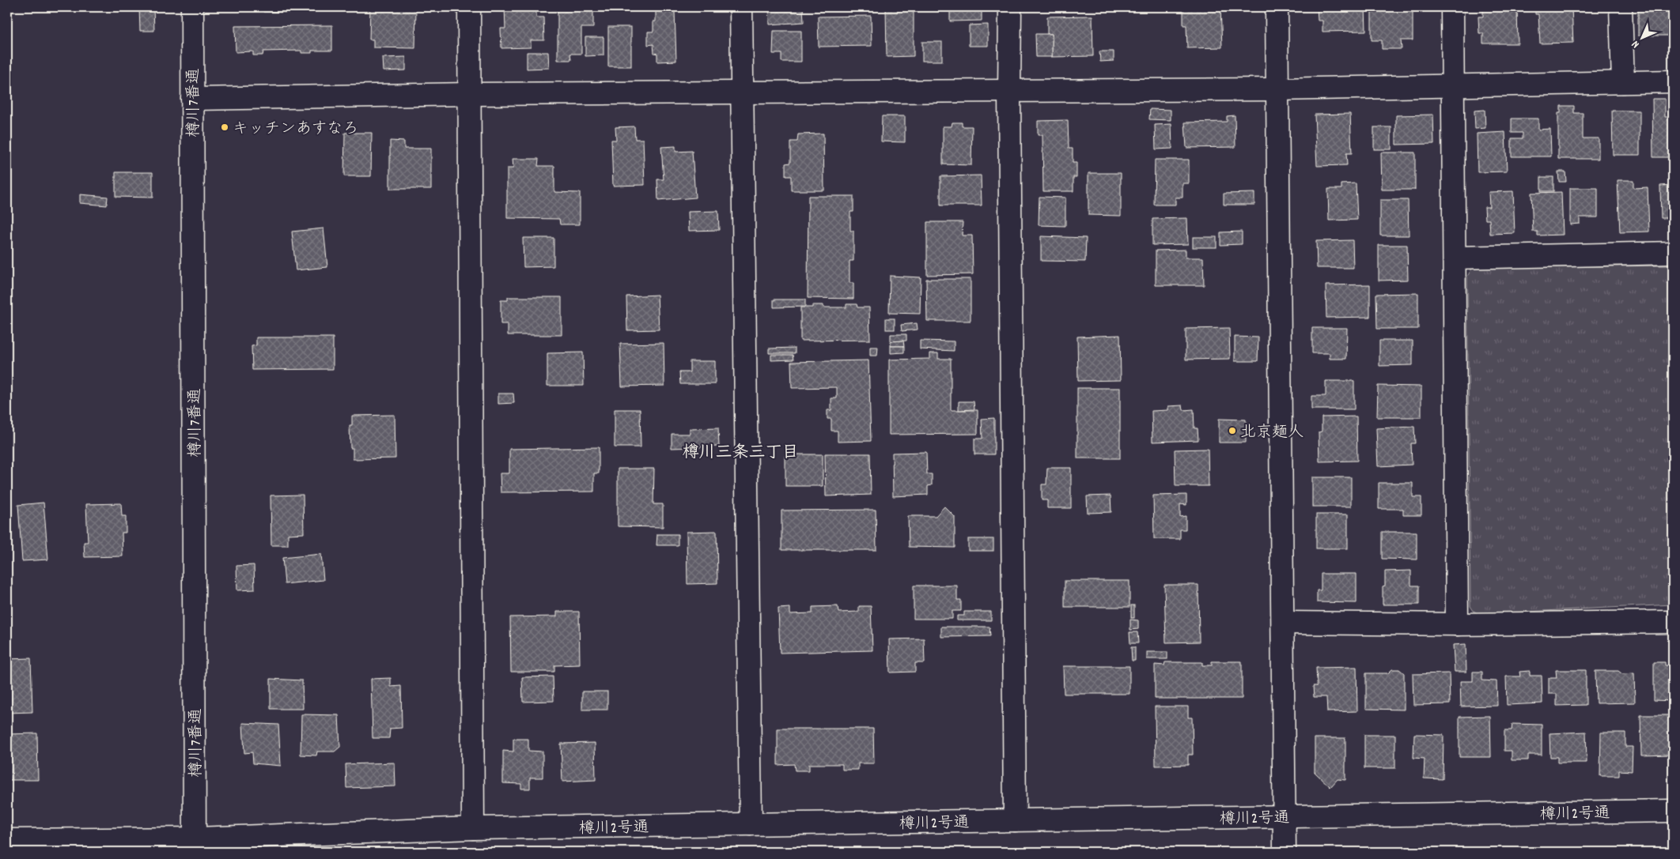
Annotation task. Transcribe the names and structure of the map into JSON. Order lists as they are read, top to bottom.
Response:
{
  "streets": {
    "street": ["樽川7番通", "樽川2号通"]
  },
  "crossings": [
    ["樽川7番通", "樽川2号通"]
  ],
  "districts": ["樽川三条三丁目"],
  "places": ["キッチンあすなろ", "北京麺人"],
  "north": "bottom left"
}
